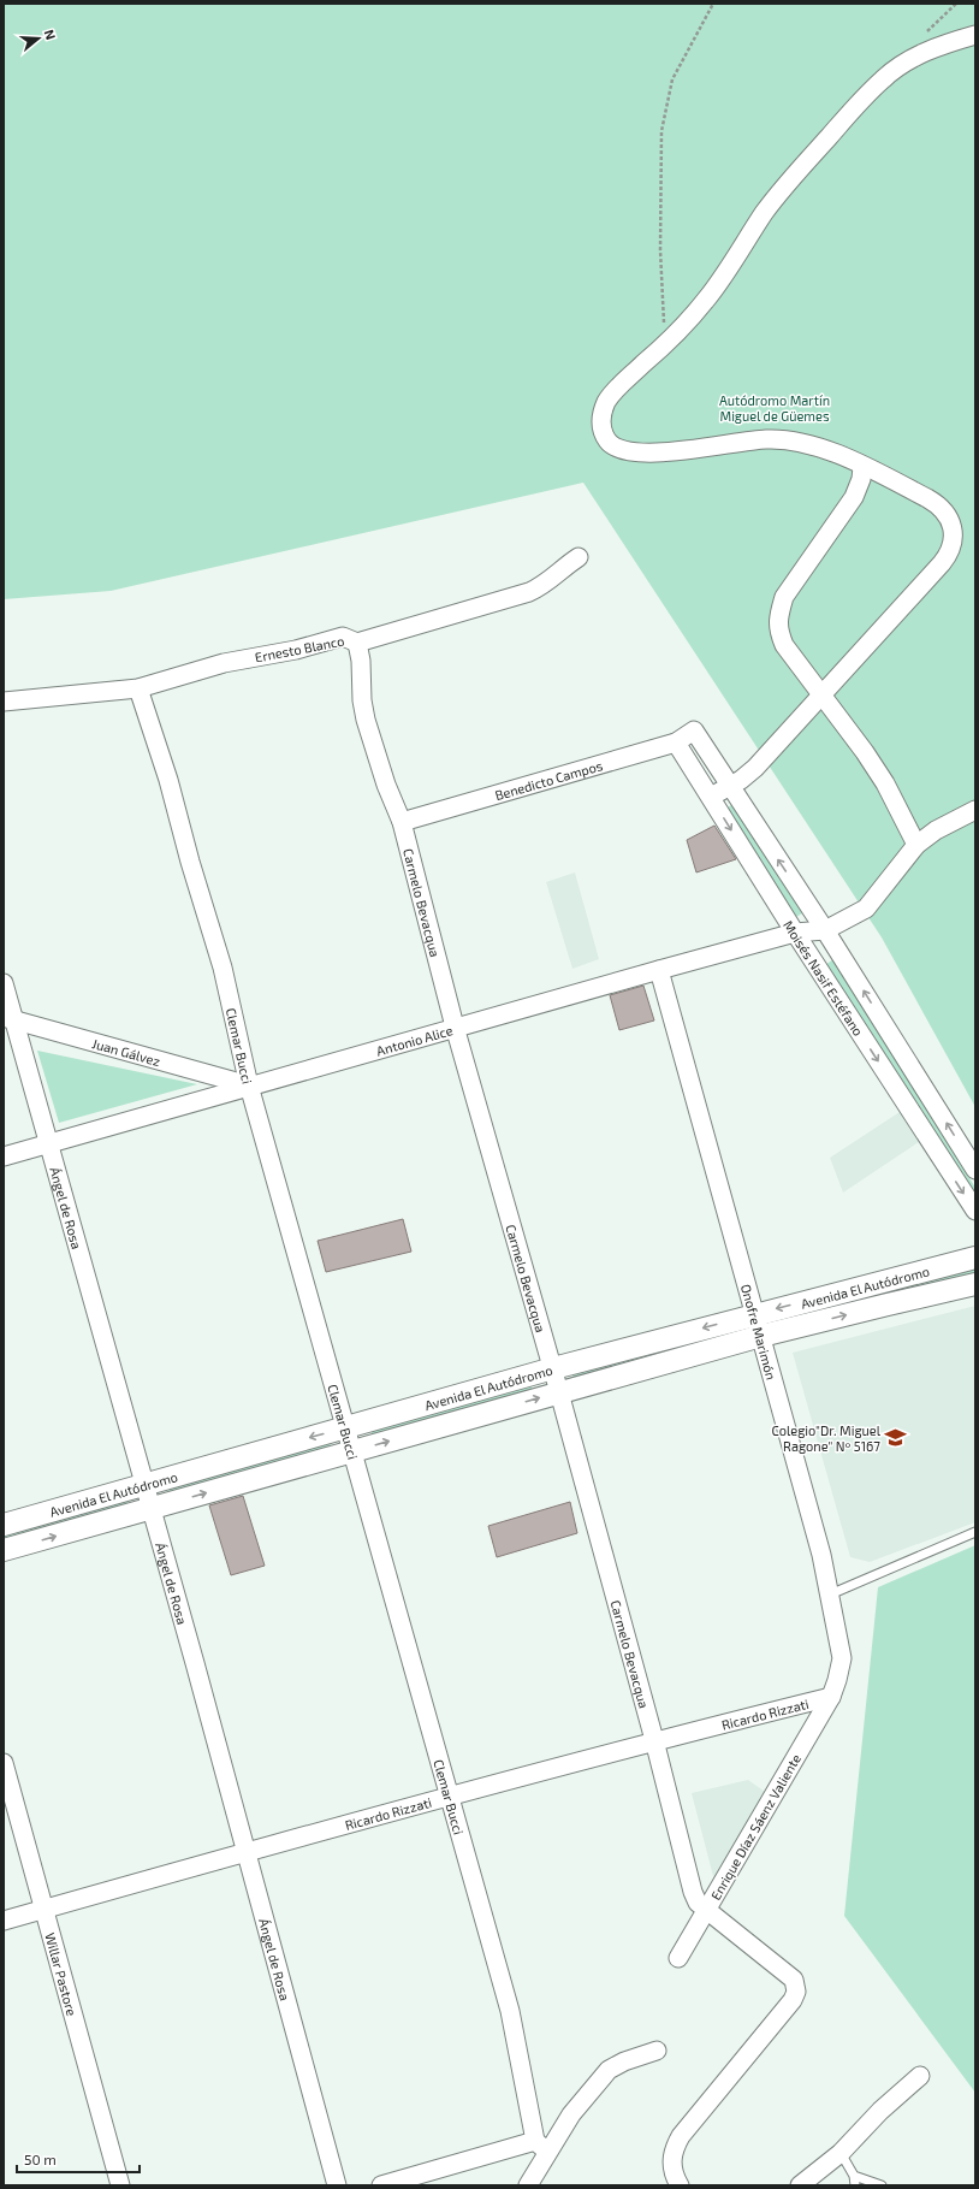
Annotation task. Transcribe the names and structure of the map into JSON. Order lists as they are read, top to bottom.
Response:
{
  "streets": {
    "street": [
      "Ernesto Blanco",
      "Benedicto Campos",
      "Carmelo Bevacqua",
      "Moisés Nasif Estéfano",
      "Antonio Alice",
      "Clemar Bucci",
      "Juan Gálvez",
      "Ángel de Rosa",
      "Avenida El Autódromo",
      "Onofre Marimón",
      "Ricardo Rizzati",
      "Enrique Díaz Sáenz Valiente",
      "Willar Pastore"
    ]
  },
  "crossings": [
    ["Ernesto Blanco", "Carmelo Bevacqua"],
    ["Ernesto Blanco", "Clemar Bucci"],
    ["Benedicto Campos", "Carmelo Bevacqua"],
    ["Benedicto Campos", "Moisés Nasif Estéfano"],
    ["Carmelo Bevacqua", "Antonio Alice"],
    ["Carmelo Bevacqua", "Avenida El Autódromo"],
    ["Carmelo Bevacqua", "Ricardo Rizzati"],
    ["Carmelo Bevacqua", "Enrique Díaz Sáenz Valiente"],
    ["Moisés Nasif Estéfano", "Antonio Alice"],
    ["Antonio Alice", "Clemar Bucci"],
    ["Antonio Alice", "Juan Gálvez"],
    ["Antonio Alice", "Ángel de Rosa"],
    ["Antonio Alice", "Onofre Marimón"],
    ["Clemar Bucci", "Juan Gálvez"],
    ["Clemar Bucci", "Avenida El Autódromo"],
    ["Clemar Bucci", "Ricardo Rizzati"],
    ["Juan Gálvez", "Ángel de Rosa"],
    ["Ángel de Rosa", "Avenida El Autódromo"],
    ["Ángel de Rosa", "Ricardo Rizzati"],
    ["Avenida El Autódromo", "Onofre Marimón"],
    ["Onofre Marimón", "Ricardo Rizzati"],
    ["Onofre Marimón", "Enrique Díaz Sáenz Valiente"],
    ["Ricardo Rizzati", "Enrique Díaz Sáenz Valiente"],
    ["Ricardo Rizzati", "Willar Pastore"]
  ],
  "parks": ["Autódromo Martín Miguel de Güemes"],
  "places": {
    "school or university": ["Colegio\"Dr. Miguel Ragone\" Nº 5167"]
  },
  "scale_bar": "50 m",
  "north": "right"
}
